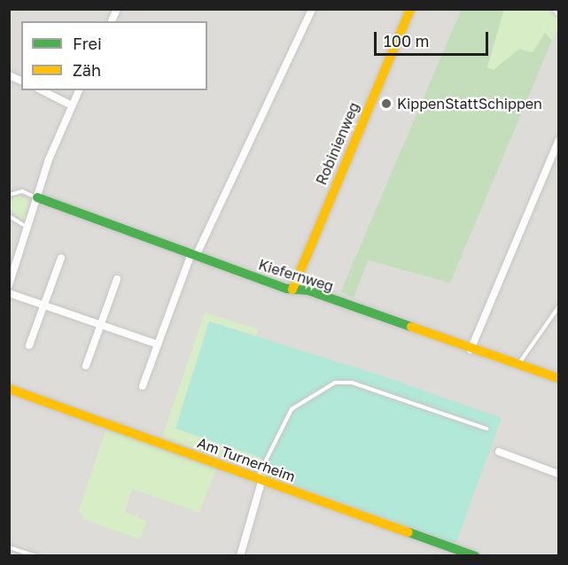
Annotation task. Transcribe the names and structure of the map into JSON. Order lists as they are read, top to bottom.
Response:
{
  "streets": {
    "street": ["Robinienweg", "Kiefernweg", "Am Turnerheim"]
  },
  "crossings": [
    ["Robinienweg", "Kiefernweg"]
  ],
  "places": ["KippenStattSchippen"],
  "legend": ["Frei", "Zäh"],
  "scale_bar": "100 m"
}
